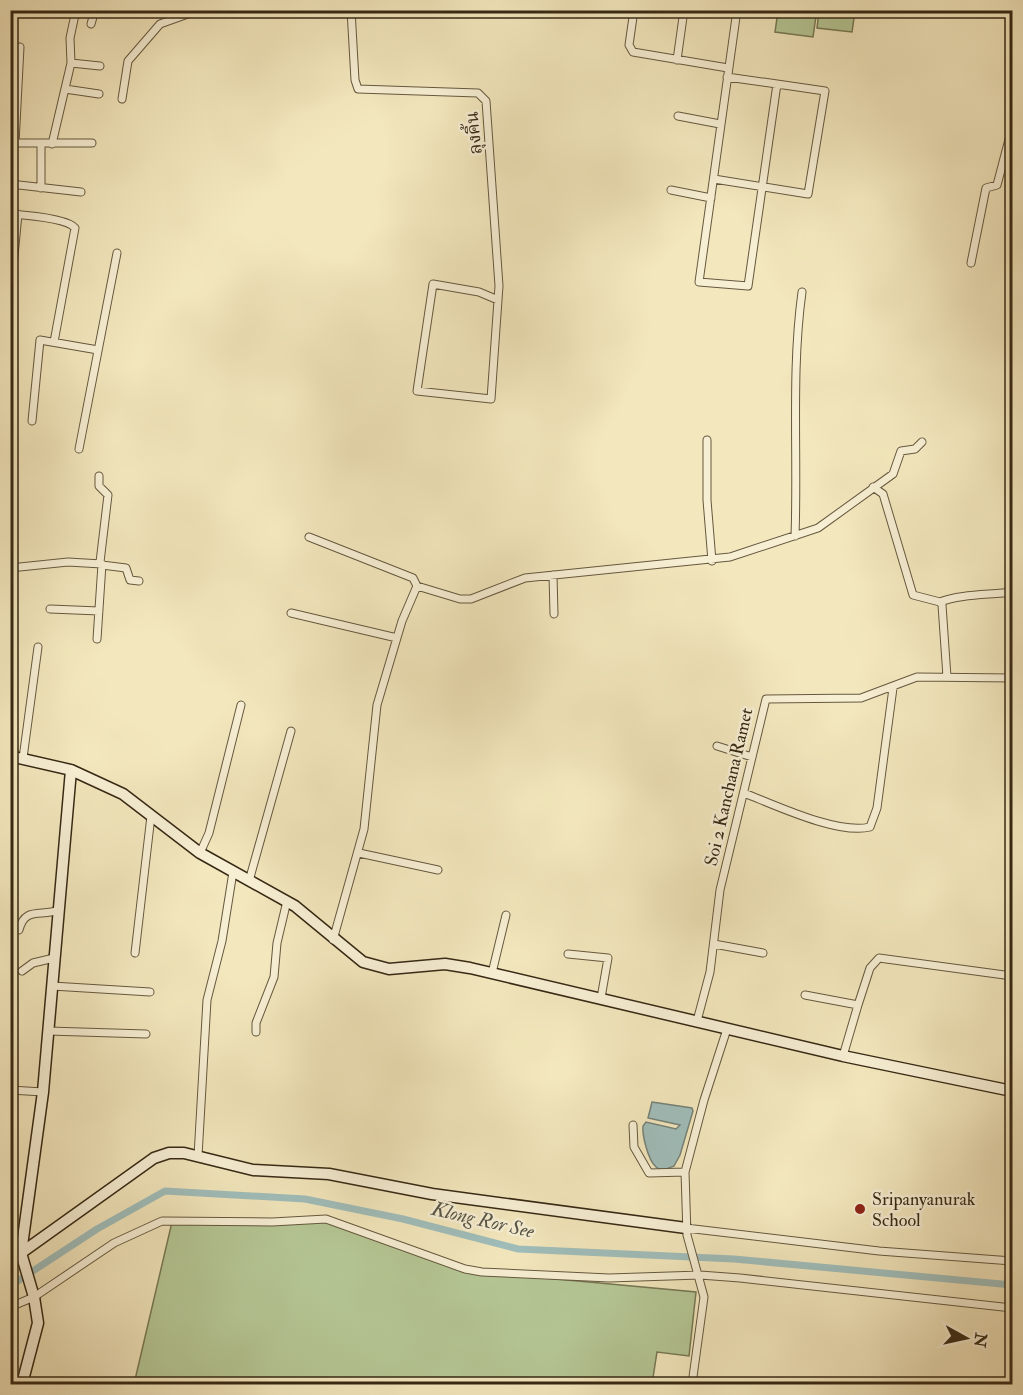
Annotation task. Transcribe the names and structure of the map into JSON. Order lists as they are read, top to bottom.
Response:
{
  "streets": {
    "street": ["ลุงคิ้น", "Soi 2 Kanchana Ramet"]
  },
  "water": ["Klong Ror See"],
  "places": ["Sripanyanurak School"],
  "north": "right"
}
